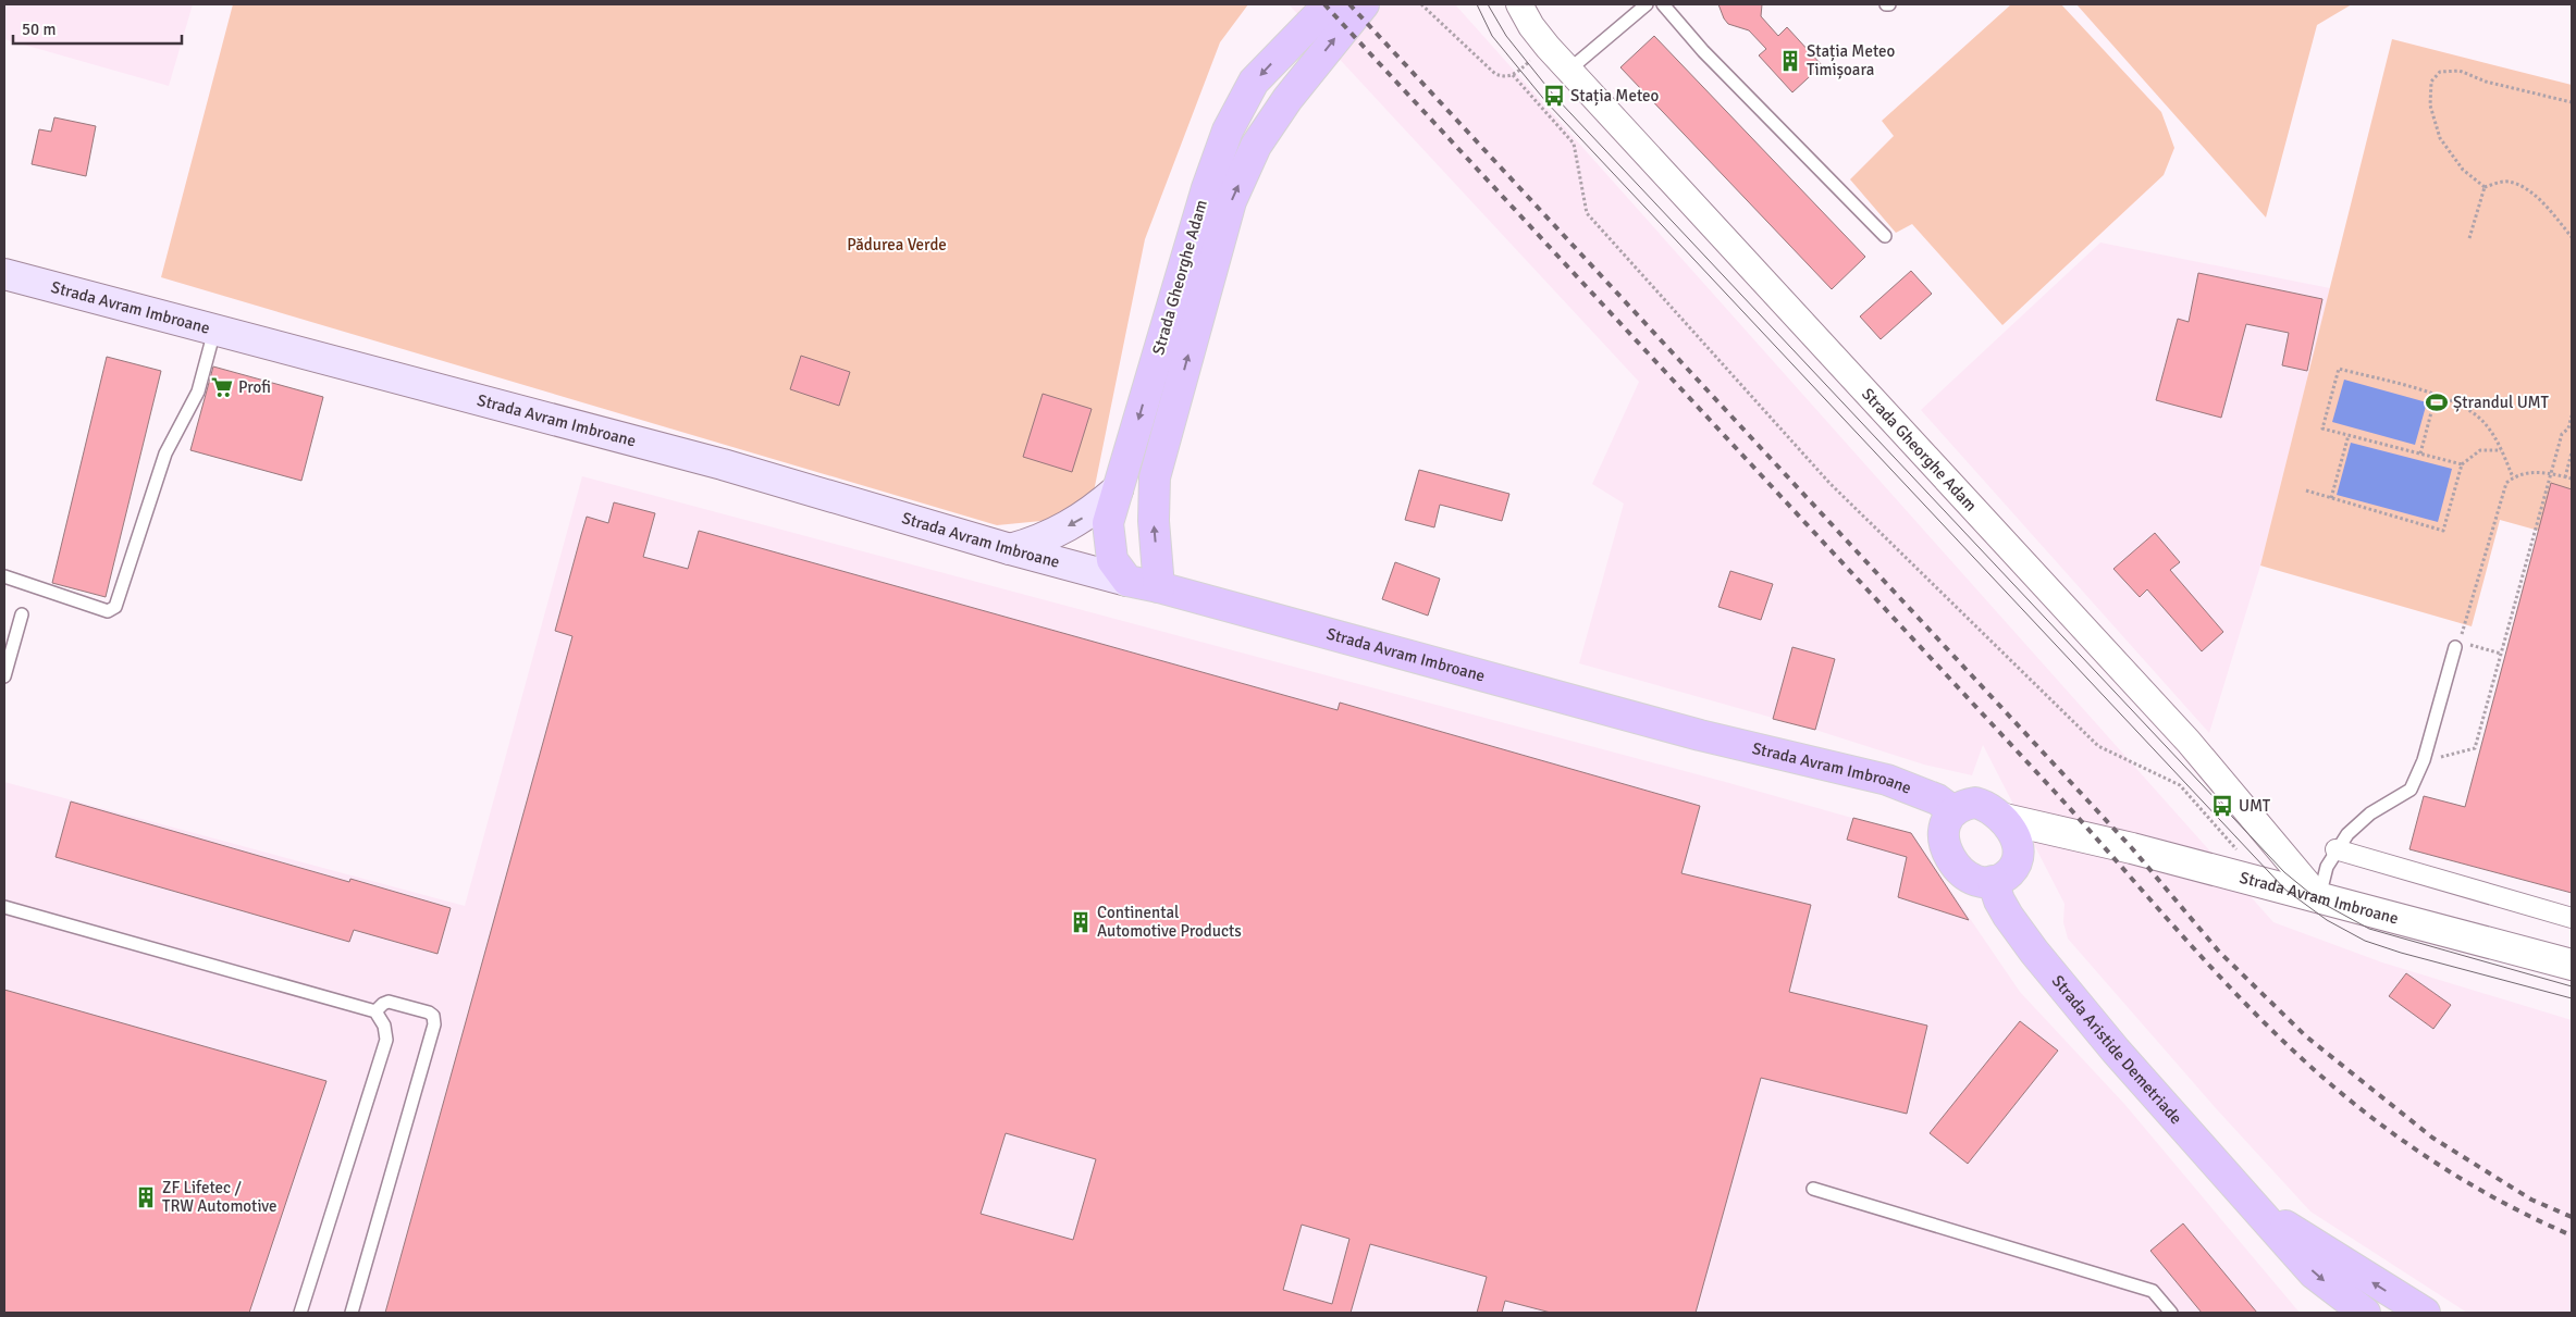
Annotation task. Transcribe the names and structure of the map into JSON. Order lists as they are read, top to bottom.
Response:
{
  "streets": {
    "main road": ["Strada Gheorghe Adam", "Strada Avram Imbroane", "Strada Aristide Demetriade"]
  },
  "crossings": [
    ["Strada Gheorghe Adam", "Strada Avram Imbroane"],
    ["Strada Avram Imbroane", "Strada Aristide Demetriade"]
  ],
  "parks": ["Pădurea Verde"],
  "places": {
    "building": ["Stația Meteo Timișoara", "Continental Automotive Products", "ZF Lifetec / TRW Automotive"],
    "bus stop": ["Stația Meteo", "UMT"],
    "supermarket": ["Profi"],
    "sports": ["Ștrandul UMT"]
  },
  "scale_bar": "50 m"
}
